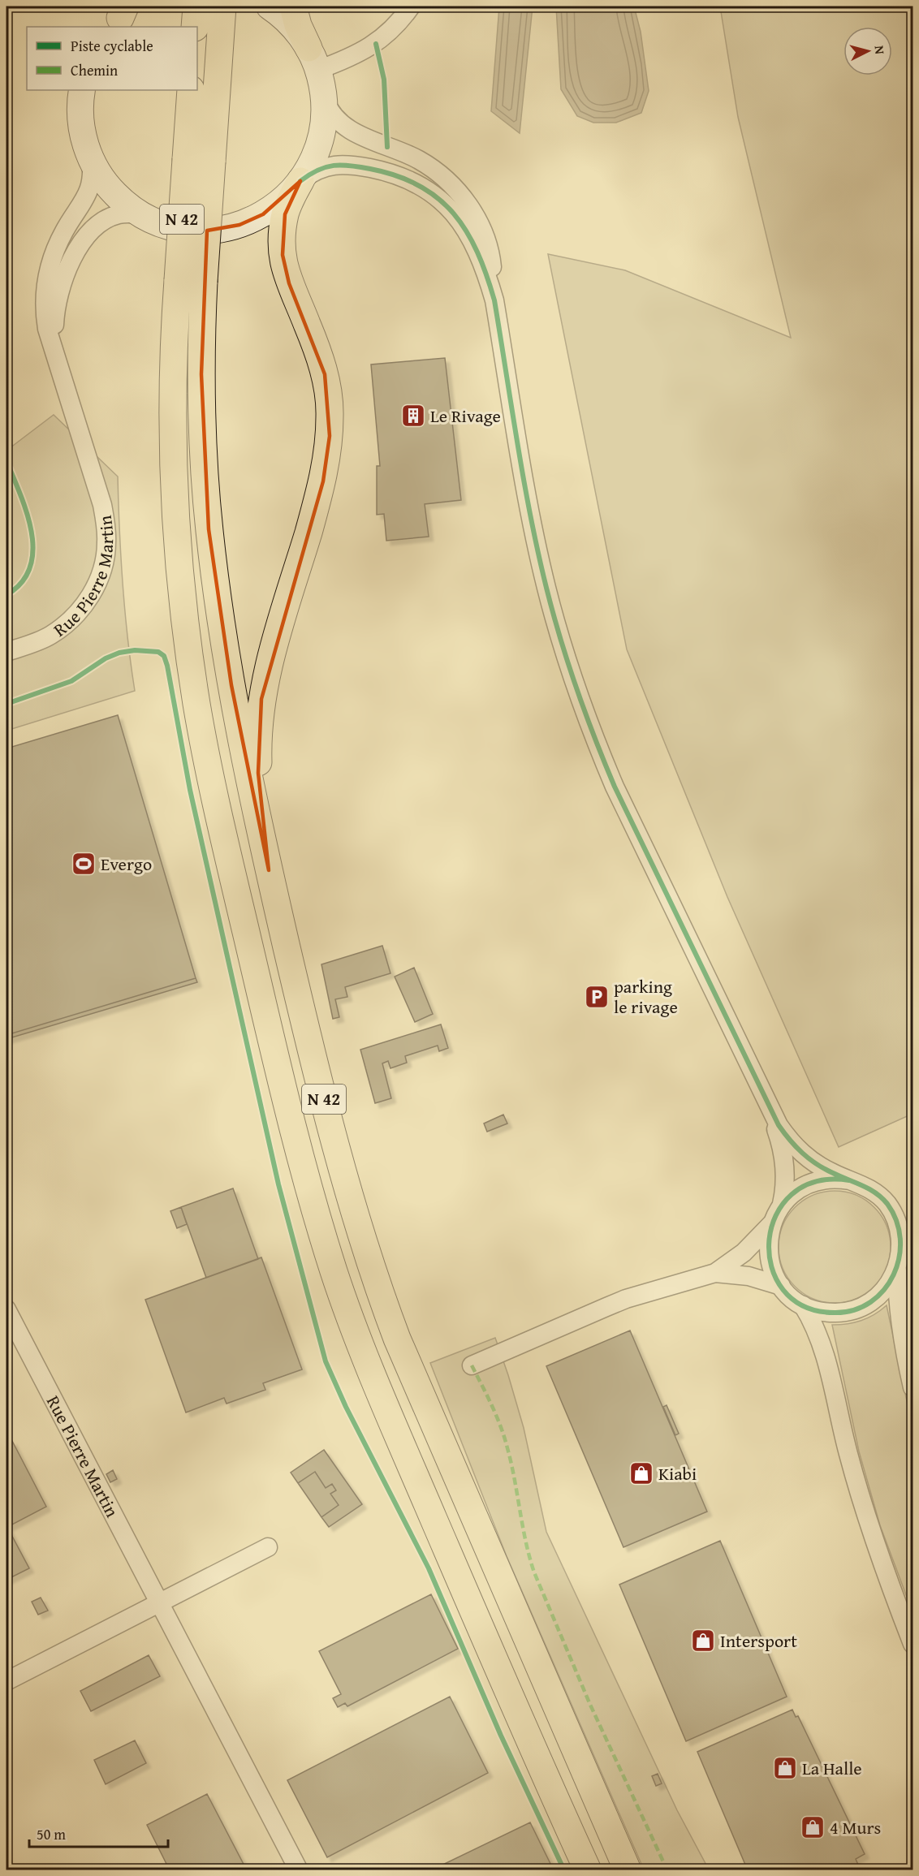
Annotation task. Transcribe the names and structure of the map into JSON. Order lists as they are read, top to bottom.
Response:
{
  "streets": {
    "highway": ["N 42"],
    "street": ["Rue Pierre Martin"]
  },
  "places": {
    "building": ["Le Rivage"],
    "sports": ["Evergo"],
    "parking": ["parking le rivage"],
    "shop": [
      "Kiabi",
      "Intersport",
      "La Halle",
      "4 Murs"
    ]
  },
  "legend": ["Piste cyclable", "Chemin"],
  "scale_bar": "50 m",
  "north": "right"
}
